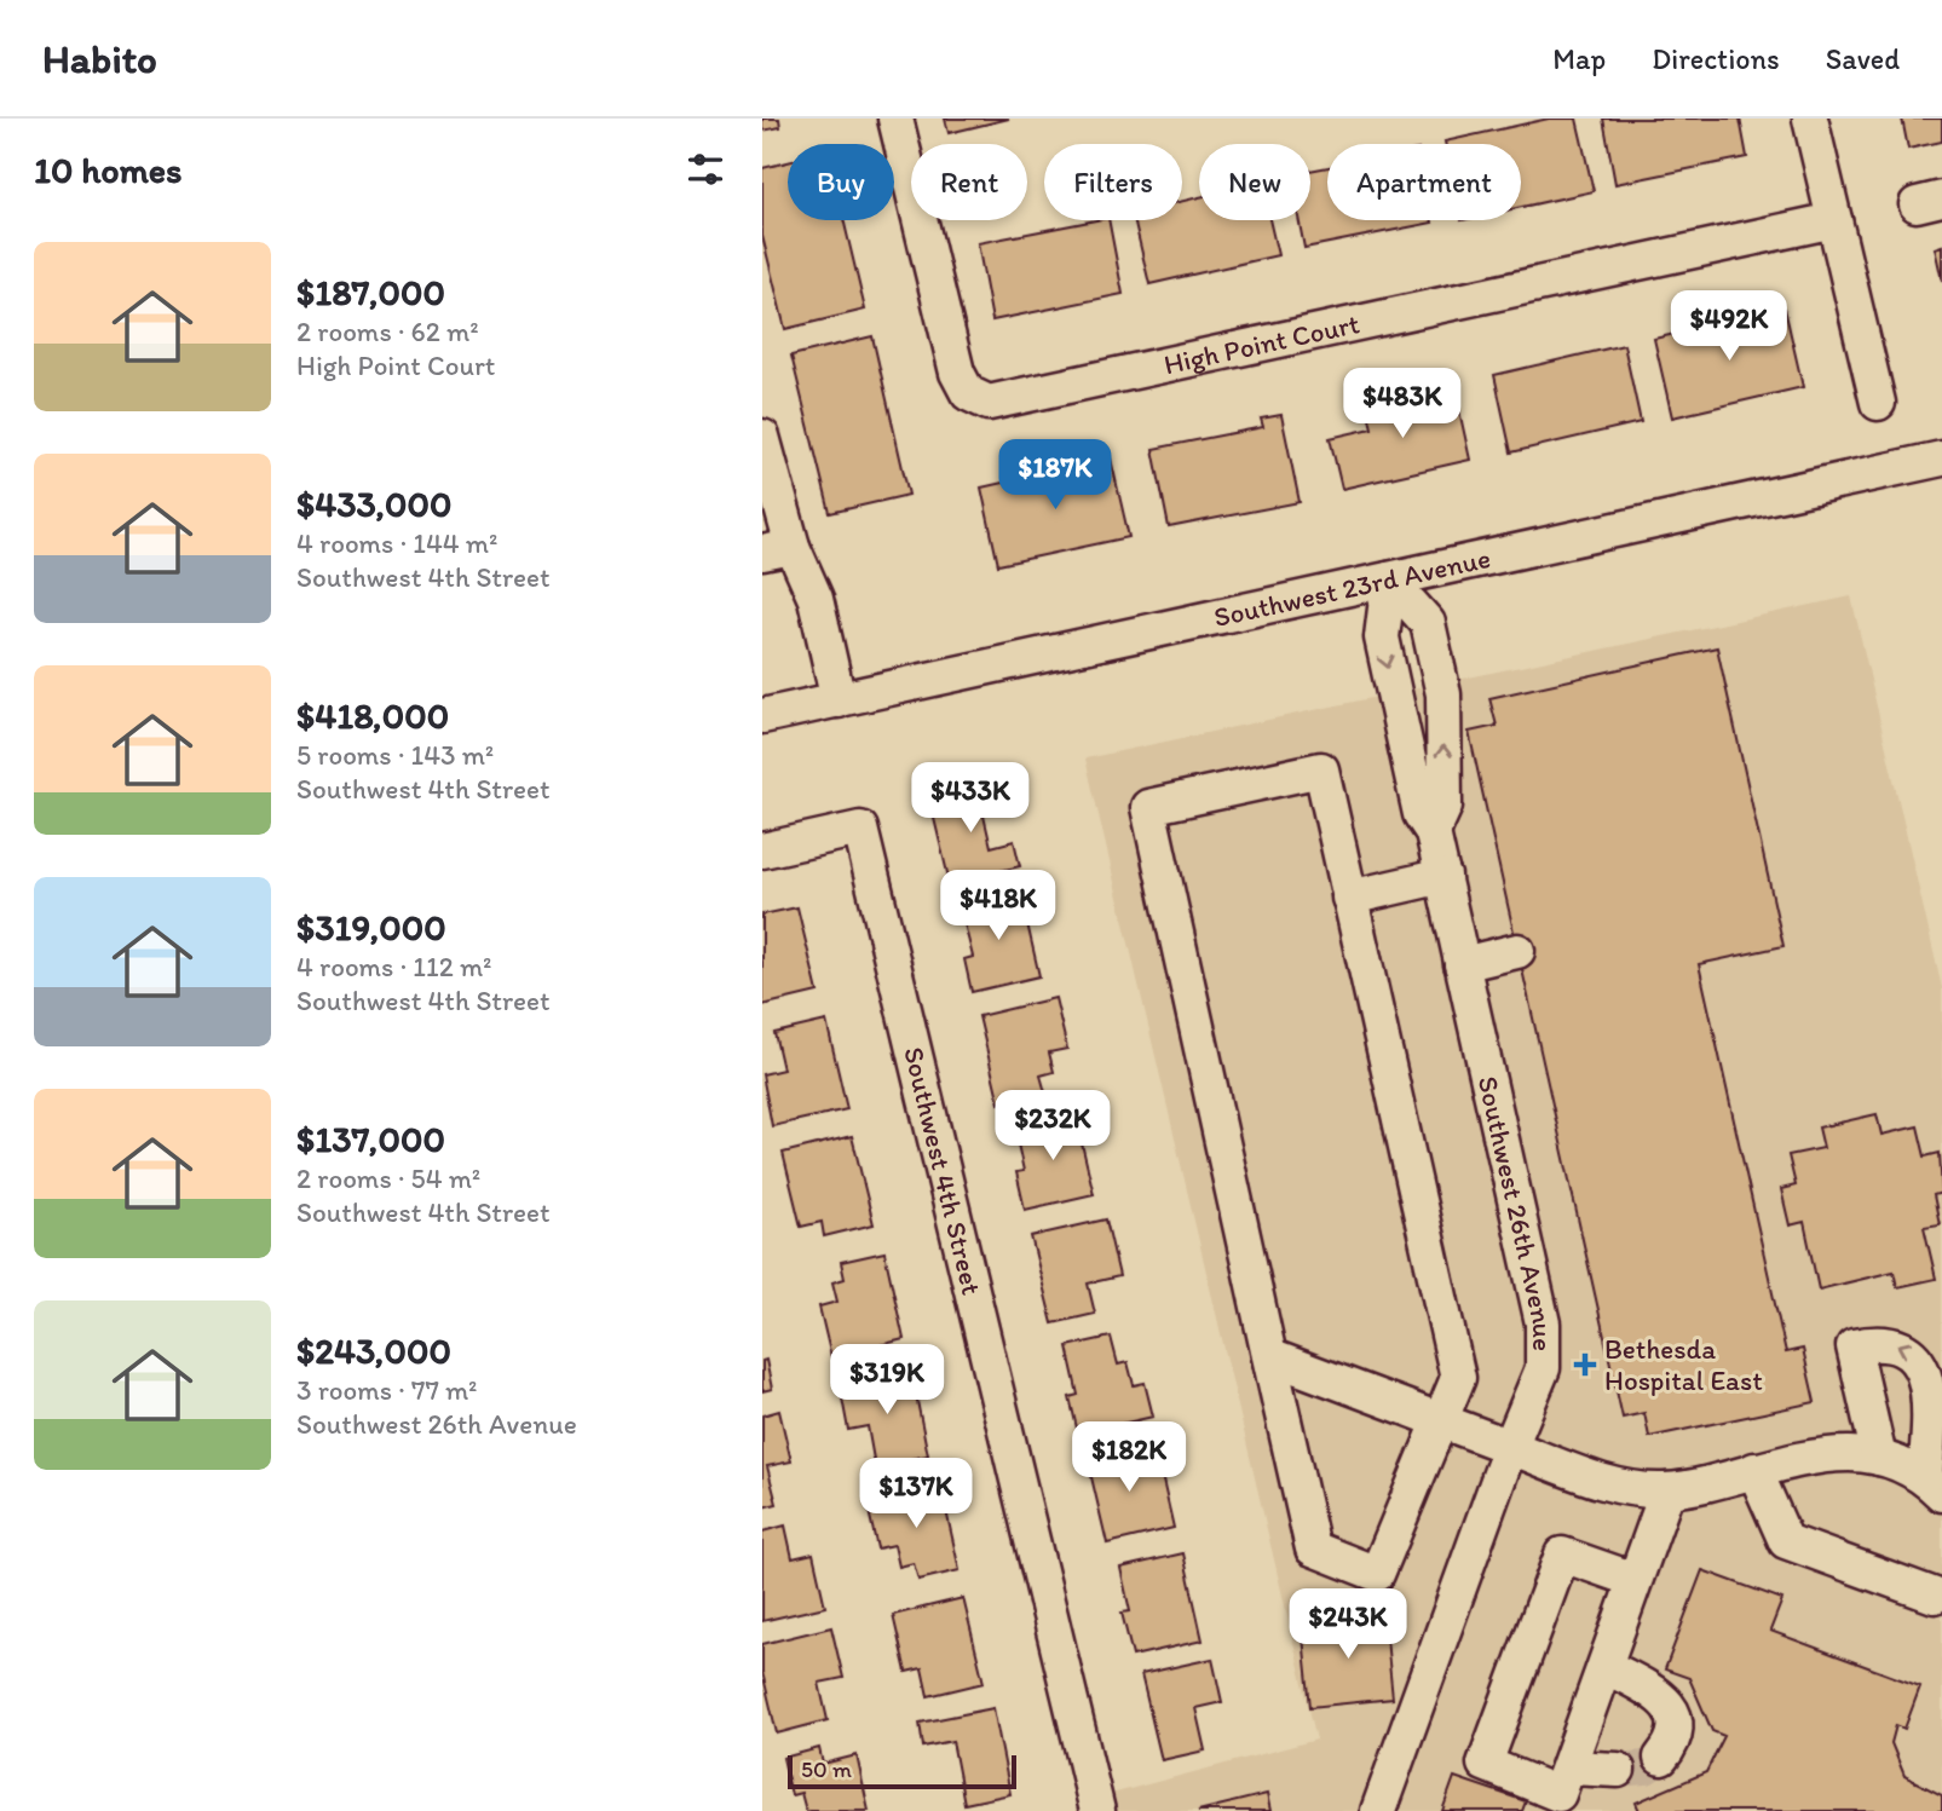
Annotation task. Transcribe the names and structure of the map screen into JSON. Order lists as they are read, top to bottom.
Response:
{
  "streets": {
    "street": [
      "High Point Court",
      "Southwest 23rd Avenue",
      "Southwest 4th Street",
      "Southwest 26th Avenue"
    ]
  },
  "crossings": [
    ["Southwest 23rd Avenue", "Southwest 26th Avenue"]
  ],
  "places": {
    "health": ["Bethesda Hospital East"]
  },
  "scale_bar": "50 m",
  "page": {
    "header": "Habito",
    "nav": ["Map", "Directions", "Saved"],
    "heading": "10 homes",
    "chip": [
      "Buy",
      "Rent",
      "Filters",
      "New",
      "Apartment"
    ],
    "list": [
      {
        "name": "$187,000",
        "note": "2 rooms · 62 m² · High Point Court"
      },
      {
        "name": "$433,000",
        "note": "4 rooms · 144 m² · Southwest 4th Street"
      },
      {
        "name": "$418,000",
        "note": "5 rooms · 143 m² · Southwest 4th Street"
      },
      {
        "name": "$319,000",
        "note": "4 rooms · 112 m² · Southwest 4th Street"
      },
      {
        "name": "$137,000",
        "note": "2 rooms · 54 m² · Southwest 4th Street"
      },
      {
        "name": "$243,000",
        "note": "3 rooms · 77 m² · Southwest 26th Avenue"
      }
    ],
    "price": [
      "$492K",
      "$483K",
      "$187K",
      "$433K",
      "$418K",
      "$232K",
      "$319K",
      "$182K",
      "$137K",
      "$243K"
    ],
    "scale": "50 m"
  }
}
